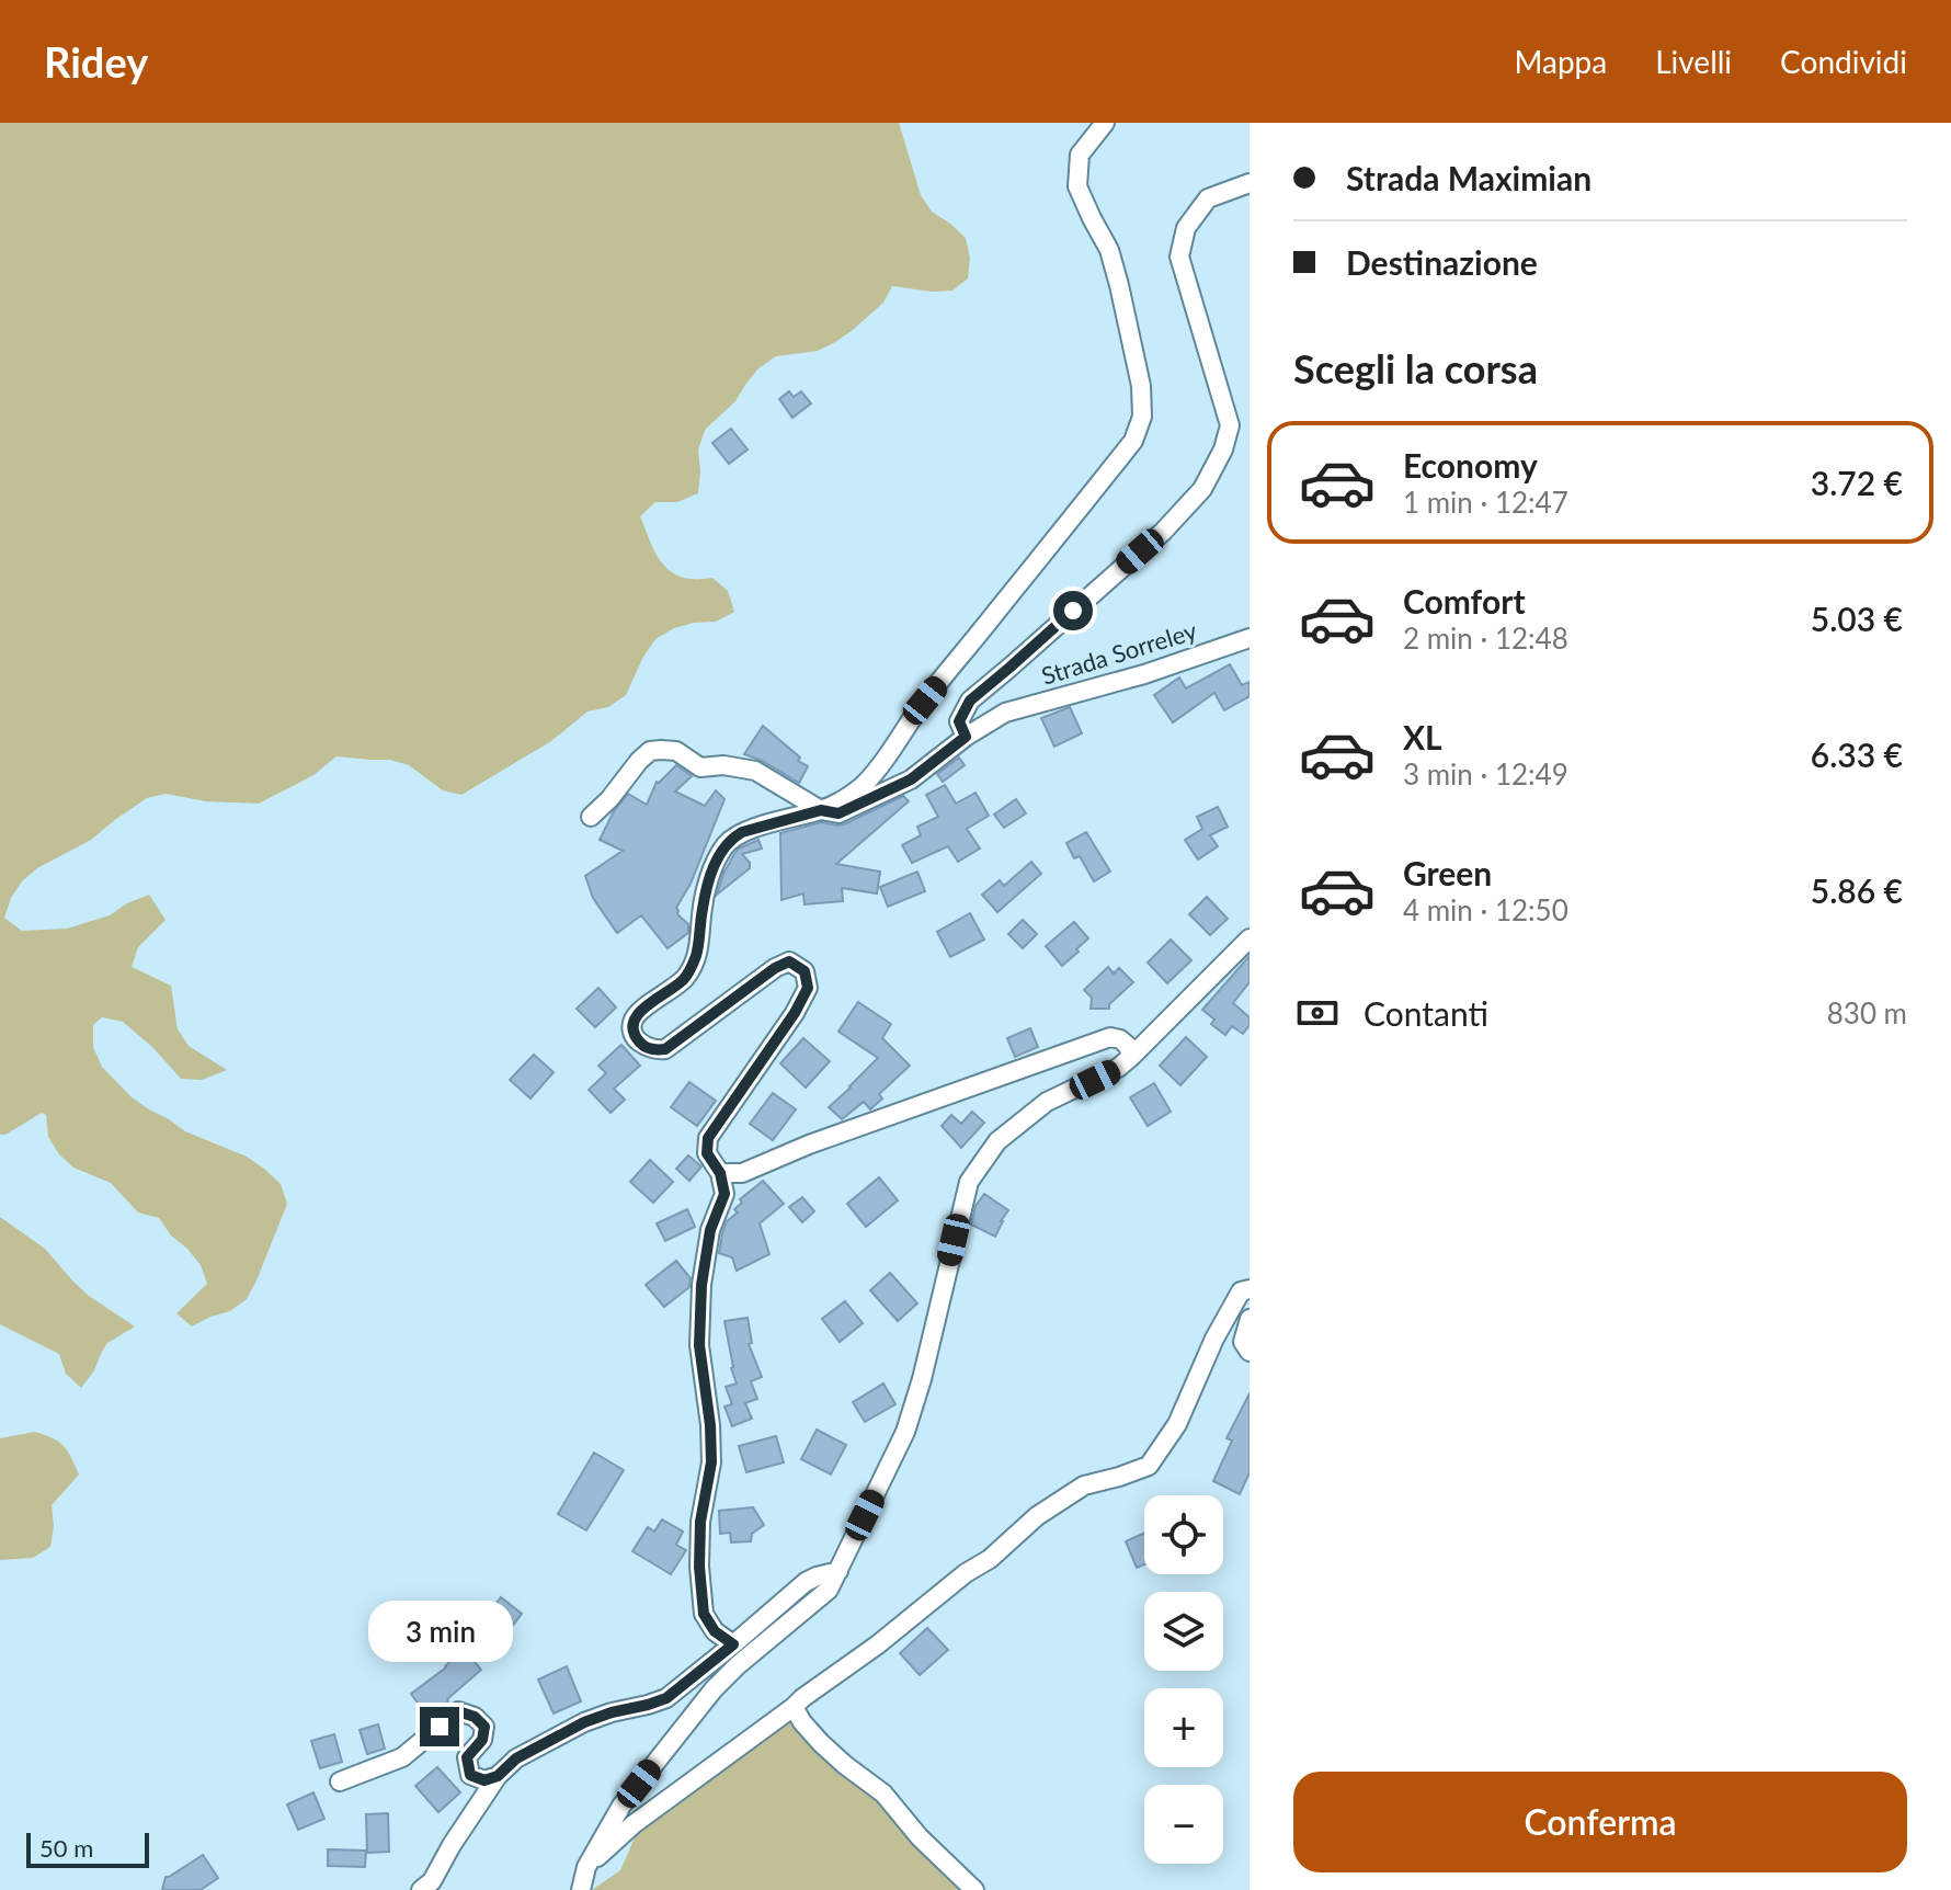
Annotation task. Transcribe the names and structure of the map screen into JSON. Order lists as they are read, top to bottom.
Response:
{
  "streets": {
    "street": ["Strada Sorreley"]
  },
  "scale_bar": "50 m",
  "page": {
    "header": "Ridey",
    "nav": ["Mappa", "Livelli", "Condividi"],
    "banner": ["Strada Maximian", "Destinazione"],
    "heading": "Scegli la corsa",
    "list": [
      {
        "name": "Economy",
        "note": "1 min · 12:47",
        "value": "3.72 €"
      },
      {
        "name": "Comfort",
        "note": "2 min · 12:48",
        "value": "5.03 €"
      },
      {
        "name": "XL",
        "note": "3 min · 12:49",
        "value": "6.33 €"
      },
      {
        "name": "Green",
        "note": "4 min · 12:50",
        "value": "5.86 €"
      }
    ],
    "pay": ["Contanti", "830 m"],
    "map_buttons": ["+", "−"],
    "bubble": "3 min",
    "buttons": "Conferma",
    "scale": "50 m"
  }
}
